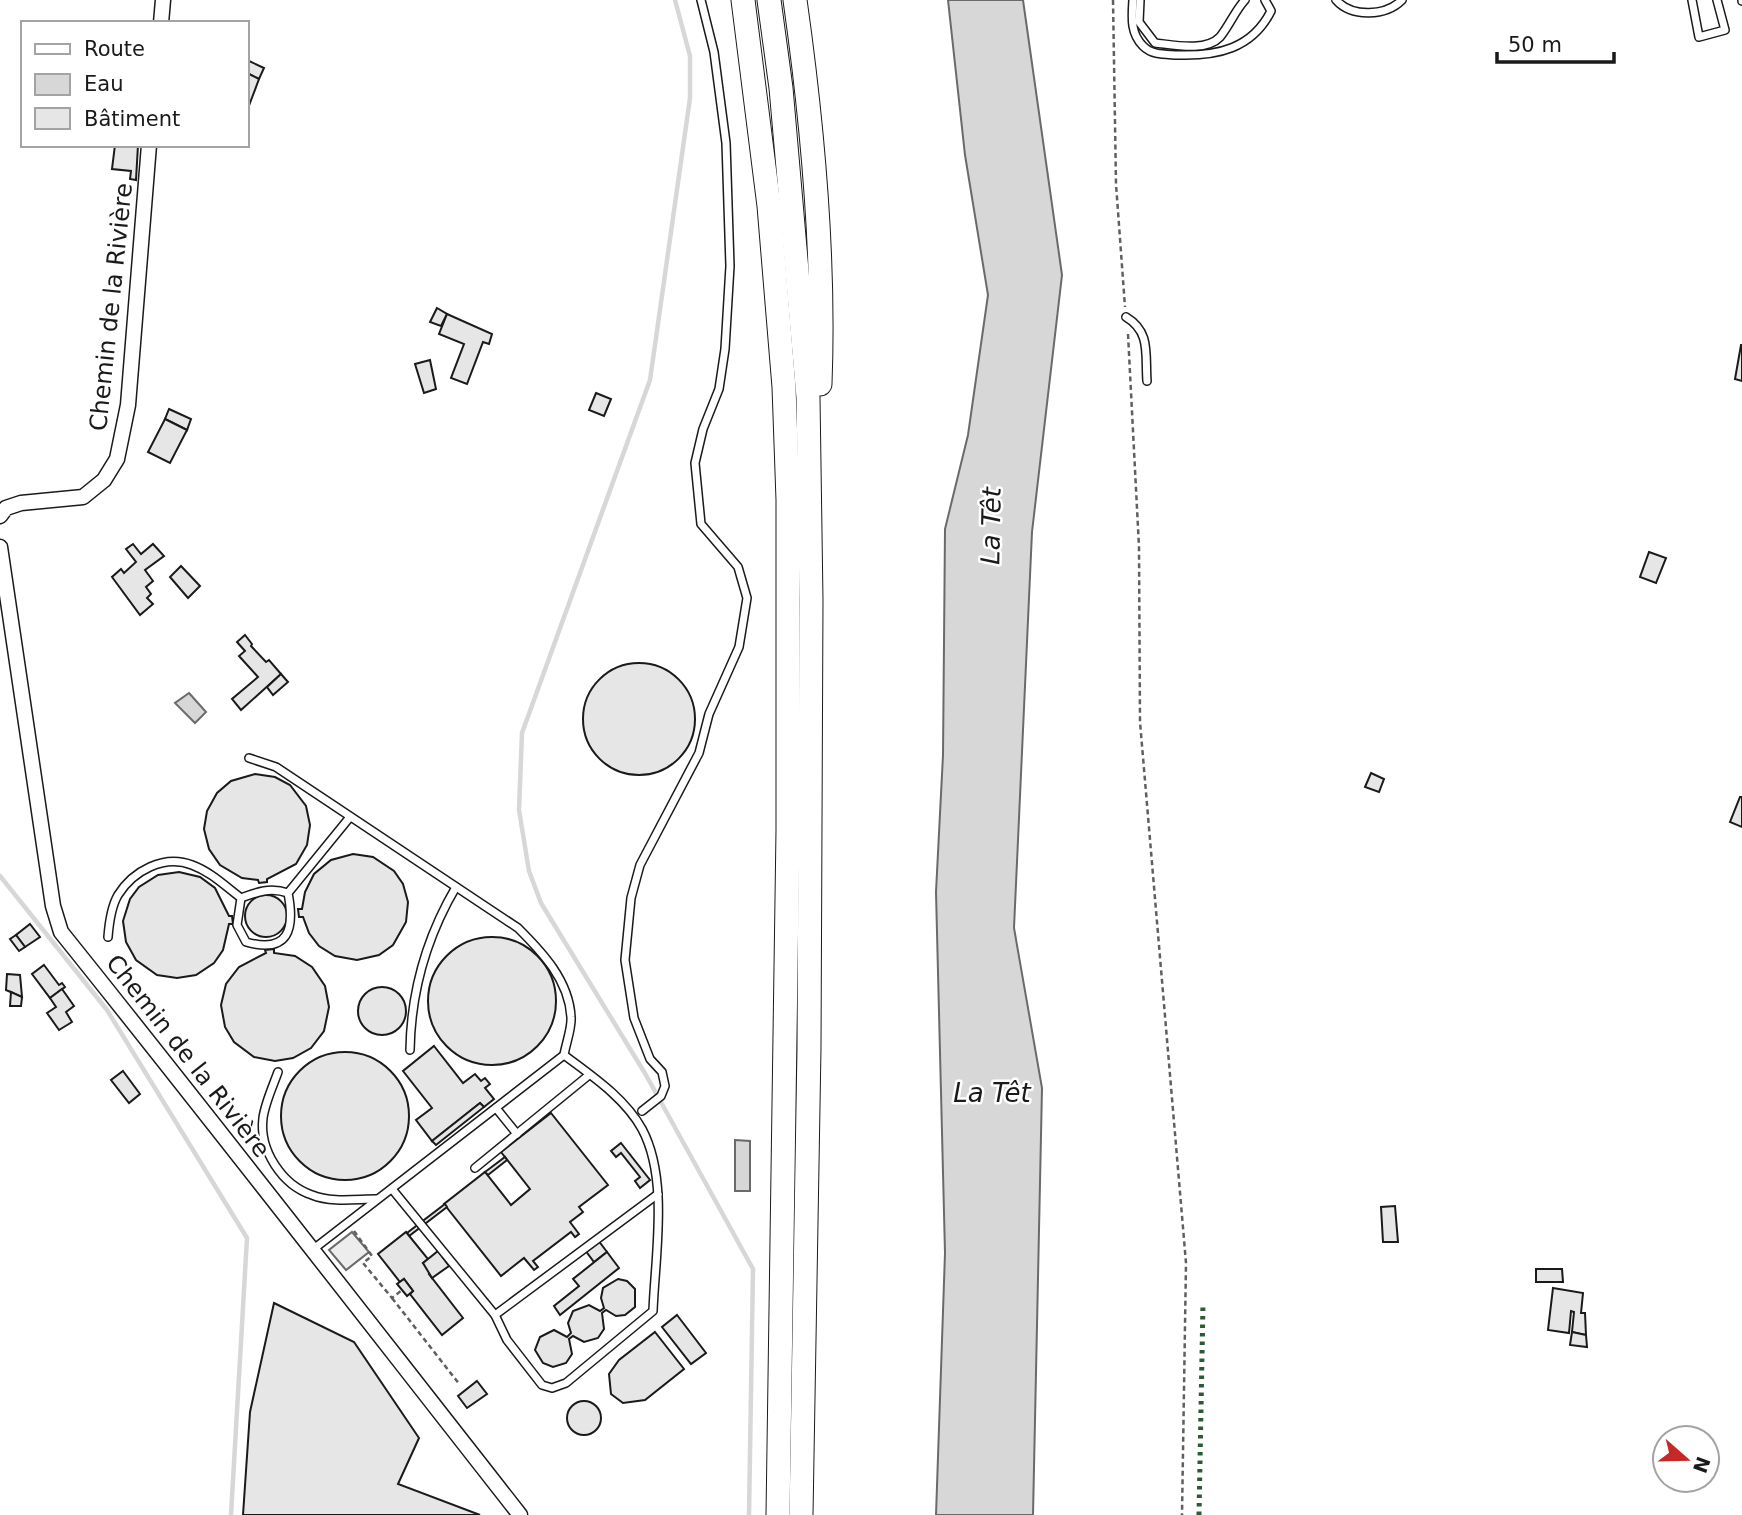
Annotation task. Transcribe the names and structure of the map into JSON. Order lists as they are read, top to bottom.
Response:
{
  "streets": {
    "street": ["Chemin de la Rivière"]
  },
  "water": ["La Têt"],
  "legend": ["Route", "Eau", "Bâtiment"],
  "scale_bar": "50 m",
  "north": "right"
}
